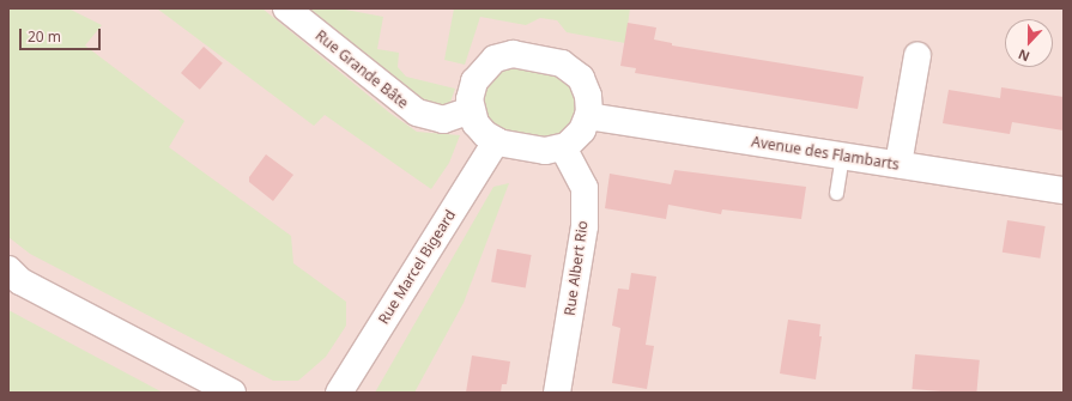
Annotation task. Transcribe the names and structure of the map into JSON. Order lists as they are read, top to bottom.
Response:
{
  "streets": {
    "street": [
      "Rue Grande Bâte",
      "Avenue des Flambarts",
      "Rue Marcel Bigeard",
      "Rue Albert Rio"
    ]
  },
  "crossings": [
    ["Rue Grande Bâte", "Avenue des Flambarts"],
    ["Rue Grande Bâte", "Rue Marcel Bigeard"],
    ["Rue Grande Bâte", "Rue Albert Rio"],
    ["Avenue des Flambarts", "Rue Marcel Bigeard"],
    ["Avenue des Flambarts", "Rue Albert Rio"],
    ["Rue Marcel Bigeard", "Rue Albert Rio"]
  ],
  "scale_bar": "20 m",
  "north": "bottom"
}
